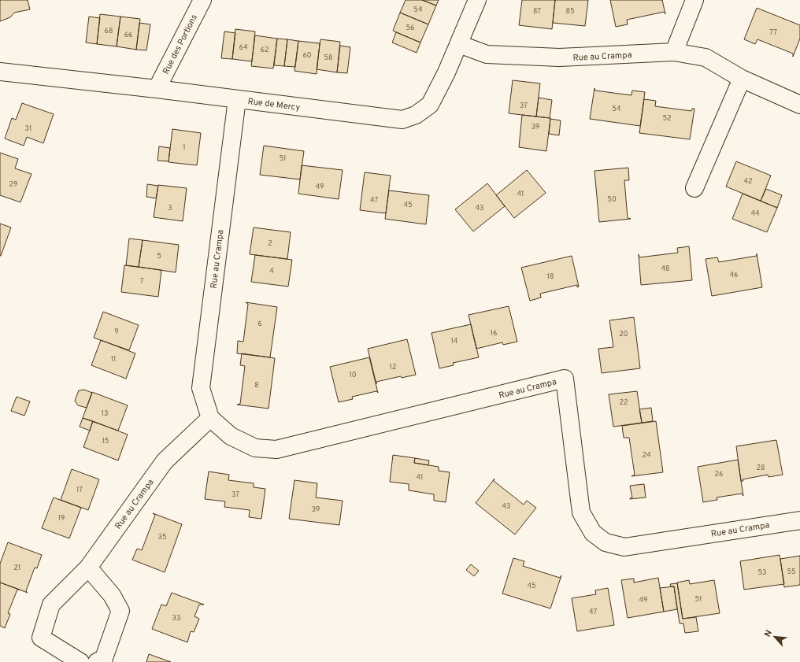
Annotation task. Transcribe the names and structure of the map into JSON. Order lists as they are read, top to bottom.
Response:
{
  "streets": {
    "street": ["Rue des Portions", "Rue au Crampa", "Rue de Mercy"]
  },
  "crossings": [
    ["Rue des Portions", "Rue de Mercy"],
    ["Rue au Crampa", "Rue de Mercy"]
  ],
  "house_numbers": [
    "54",
    "87",
    "85",
    "56",
    "68",
    "77",
    "66",
    "64",
    "62",
    "60",
    "58",
    "37",
    "54",
    "52",
    "39",
    "31",
    "1",
    "51",
    "42",
    "29",
    "49",
    "41",
    "50",
    "47",
    "45",
    "3",
    "43",
    "44",
    "2",
    "5",
    "48",
    "4",
    "46",
    "18",
    "7",
    "6",
    "9",
    "16",
    "20",
    "14",
    "11",
    "12",
    "10",
    "8",
    "22",
    "13",
    "15",
    "24",
    "28",
    "26",
    "41",
    "17",
    "37",
    "43",
    "39",
    "19",
    "35",
    "21",
    "55",
    "53",
    "45",
    "51",
    "49",
    "47",
    "33"
  ],
  "north": "top left"
}
